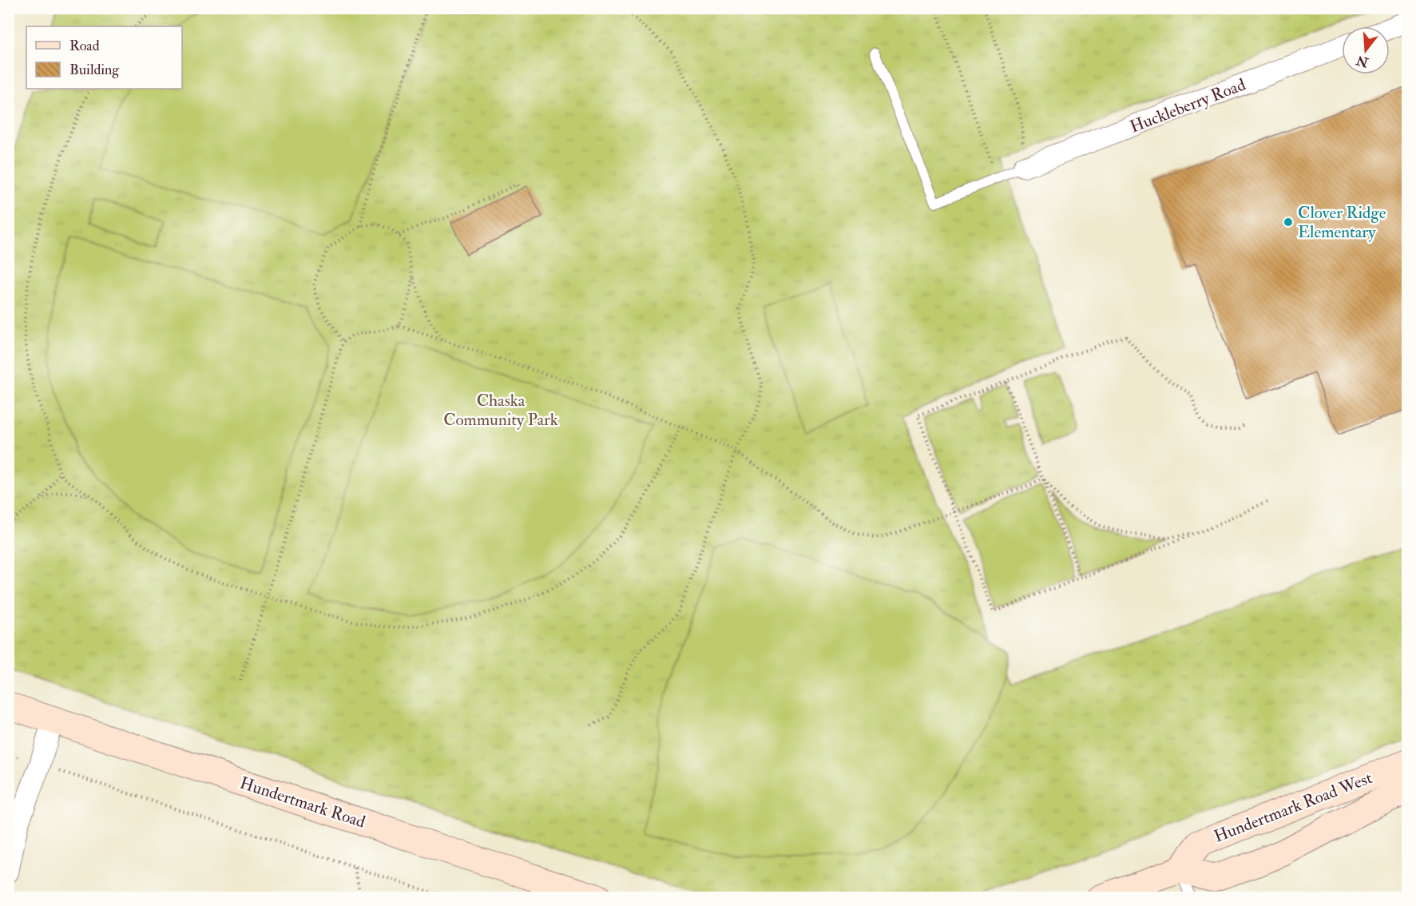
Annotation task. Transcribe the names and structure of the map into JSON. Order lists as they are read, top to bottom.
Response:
{
  "streets": {
    "street": ["Huckleberry Road", "Hundertmark Road", "Hundertmark Road West"]
  },
  "parks": ["Chaska Community Park"],
  "places": ["Clover Ridge Elementary"],
  "legend": ["Road", "Building"],
  "north": "bottom"
}
